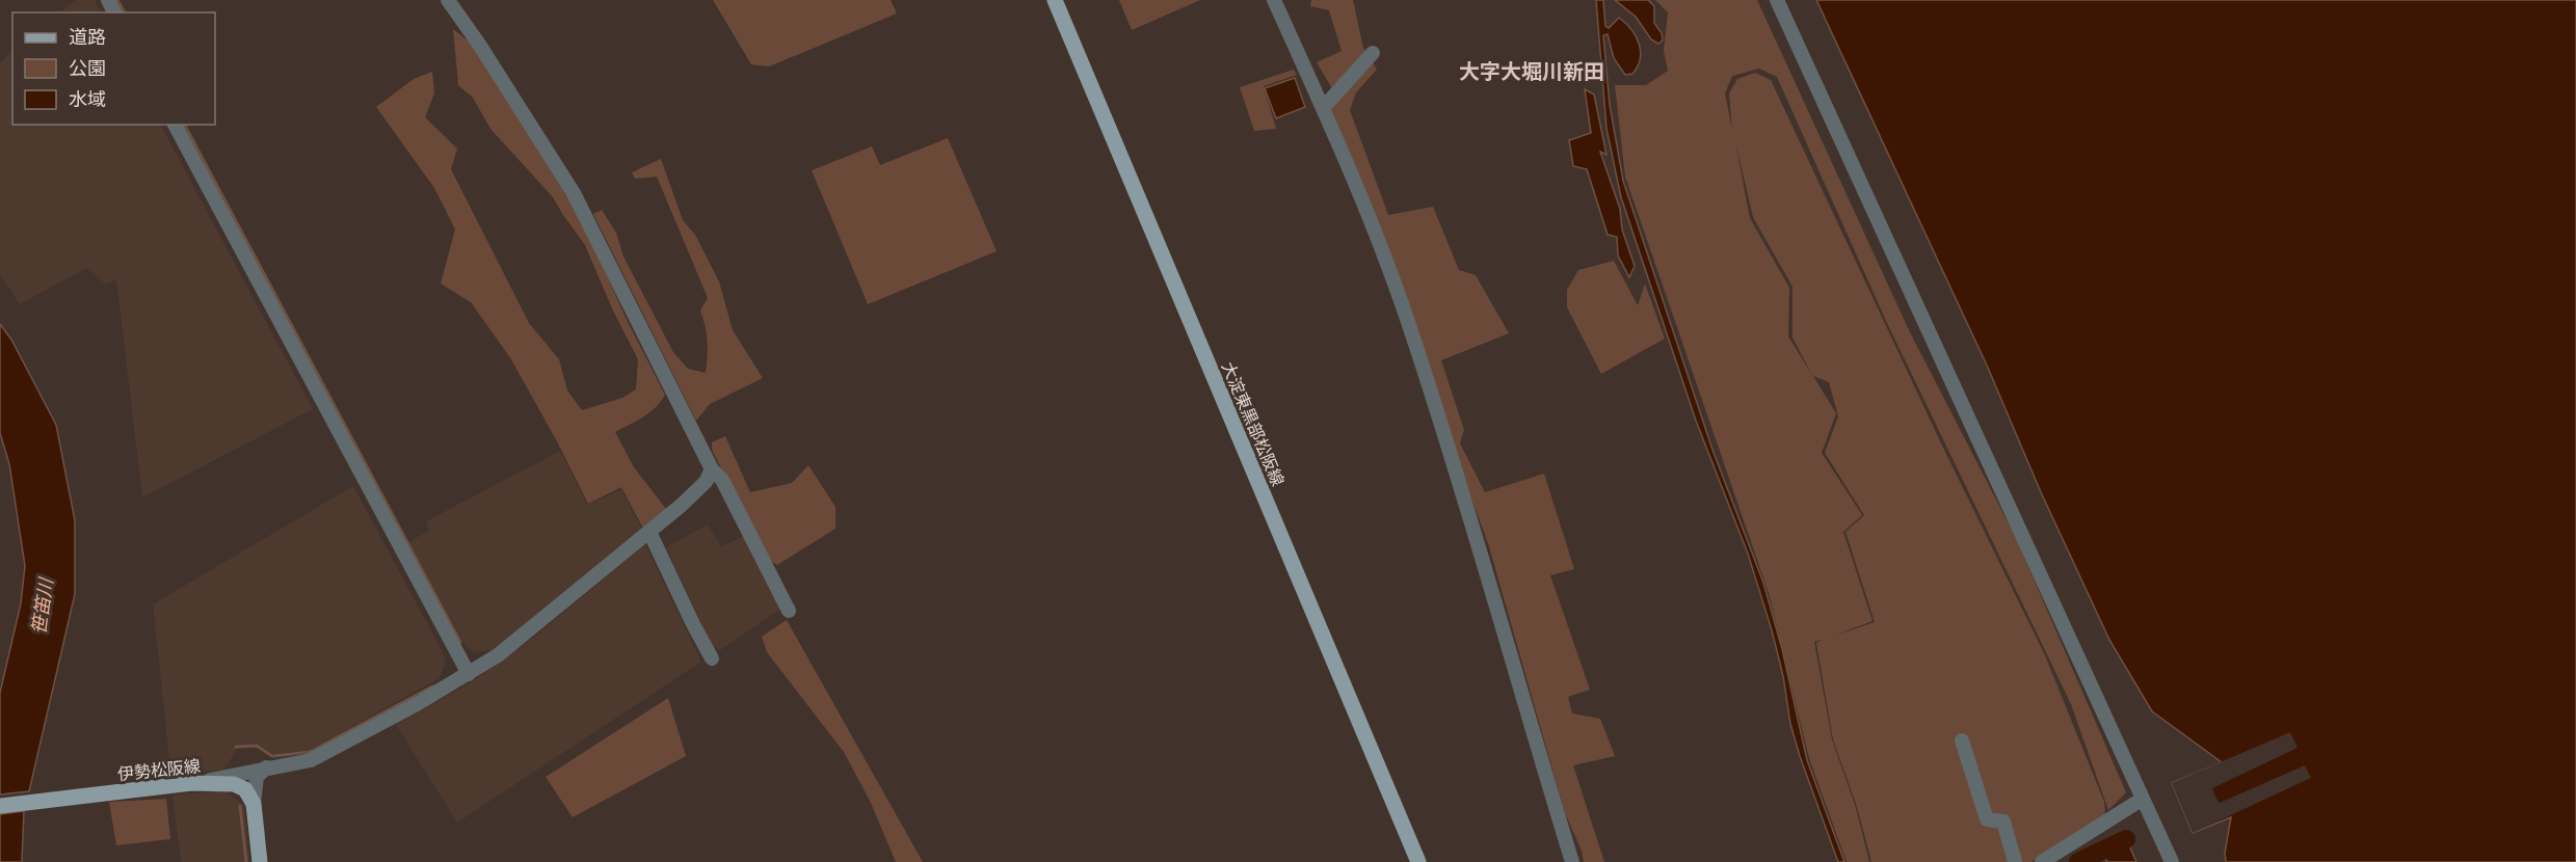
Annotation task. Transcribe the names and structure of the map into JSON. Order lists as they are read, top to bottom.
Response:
{
  "streets": {
    "main road": ["大淀東黒部松阪線", "伊勢松阪線"]
  },
  "districts": ["大字大堀川新田"],
  "water": ["笹笛川"],
  "legend": ["道路", "公園", "水域"]
}
